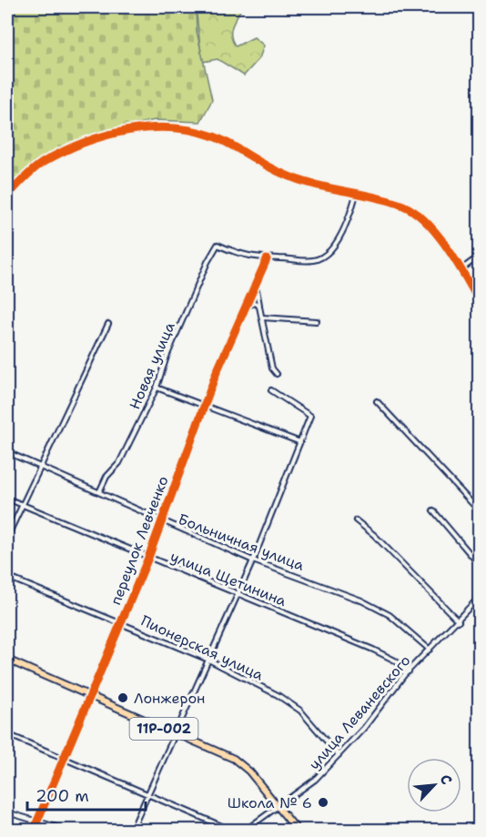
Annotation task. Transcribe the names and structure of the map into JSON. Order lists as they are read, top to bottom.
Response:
{
  "streets": {
    "main road": ["11Р-002"],
    "street": [
      "Новая улица",
      "переулок Левченко",
      "Больничная улица",
      "улица Щетинина",
      "Пионерская улица",
      "улица Леваневского"
    ]
  },
  "crossings": [
    ["Новая улица", "переулок Левченко"],
    ["Новая улица", "Больничная улица"],
    ["переулок Левченко", "Больничная улица"],
    ["переулок Левченко", "улица Щетинина"],
    ["переулок Левченко", "Пионерская улица"],
    ["переулок Левченко", "11Р-002"],
    ["Больничная улица", "улица Леваневского"],
    ["улица Щетинина", "улица Леваневского"],
    ["Пионерская улица", "улица Леваневского"],
    ["улица Леваневского", "11Р-002"]
  ],
  "places": ["Лонжерон", "Школа № 6"],
  "scale_bar": "200 m",
  "north": "top right"
}
